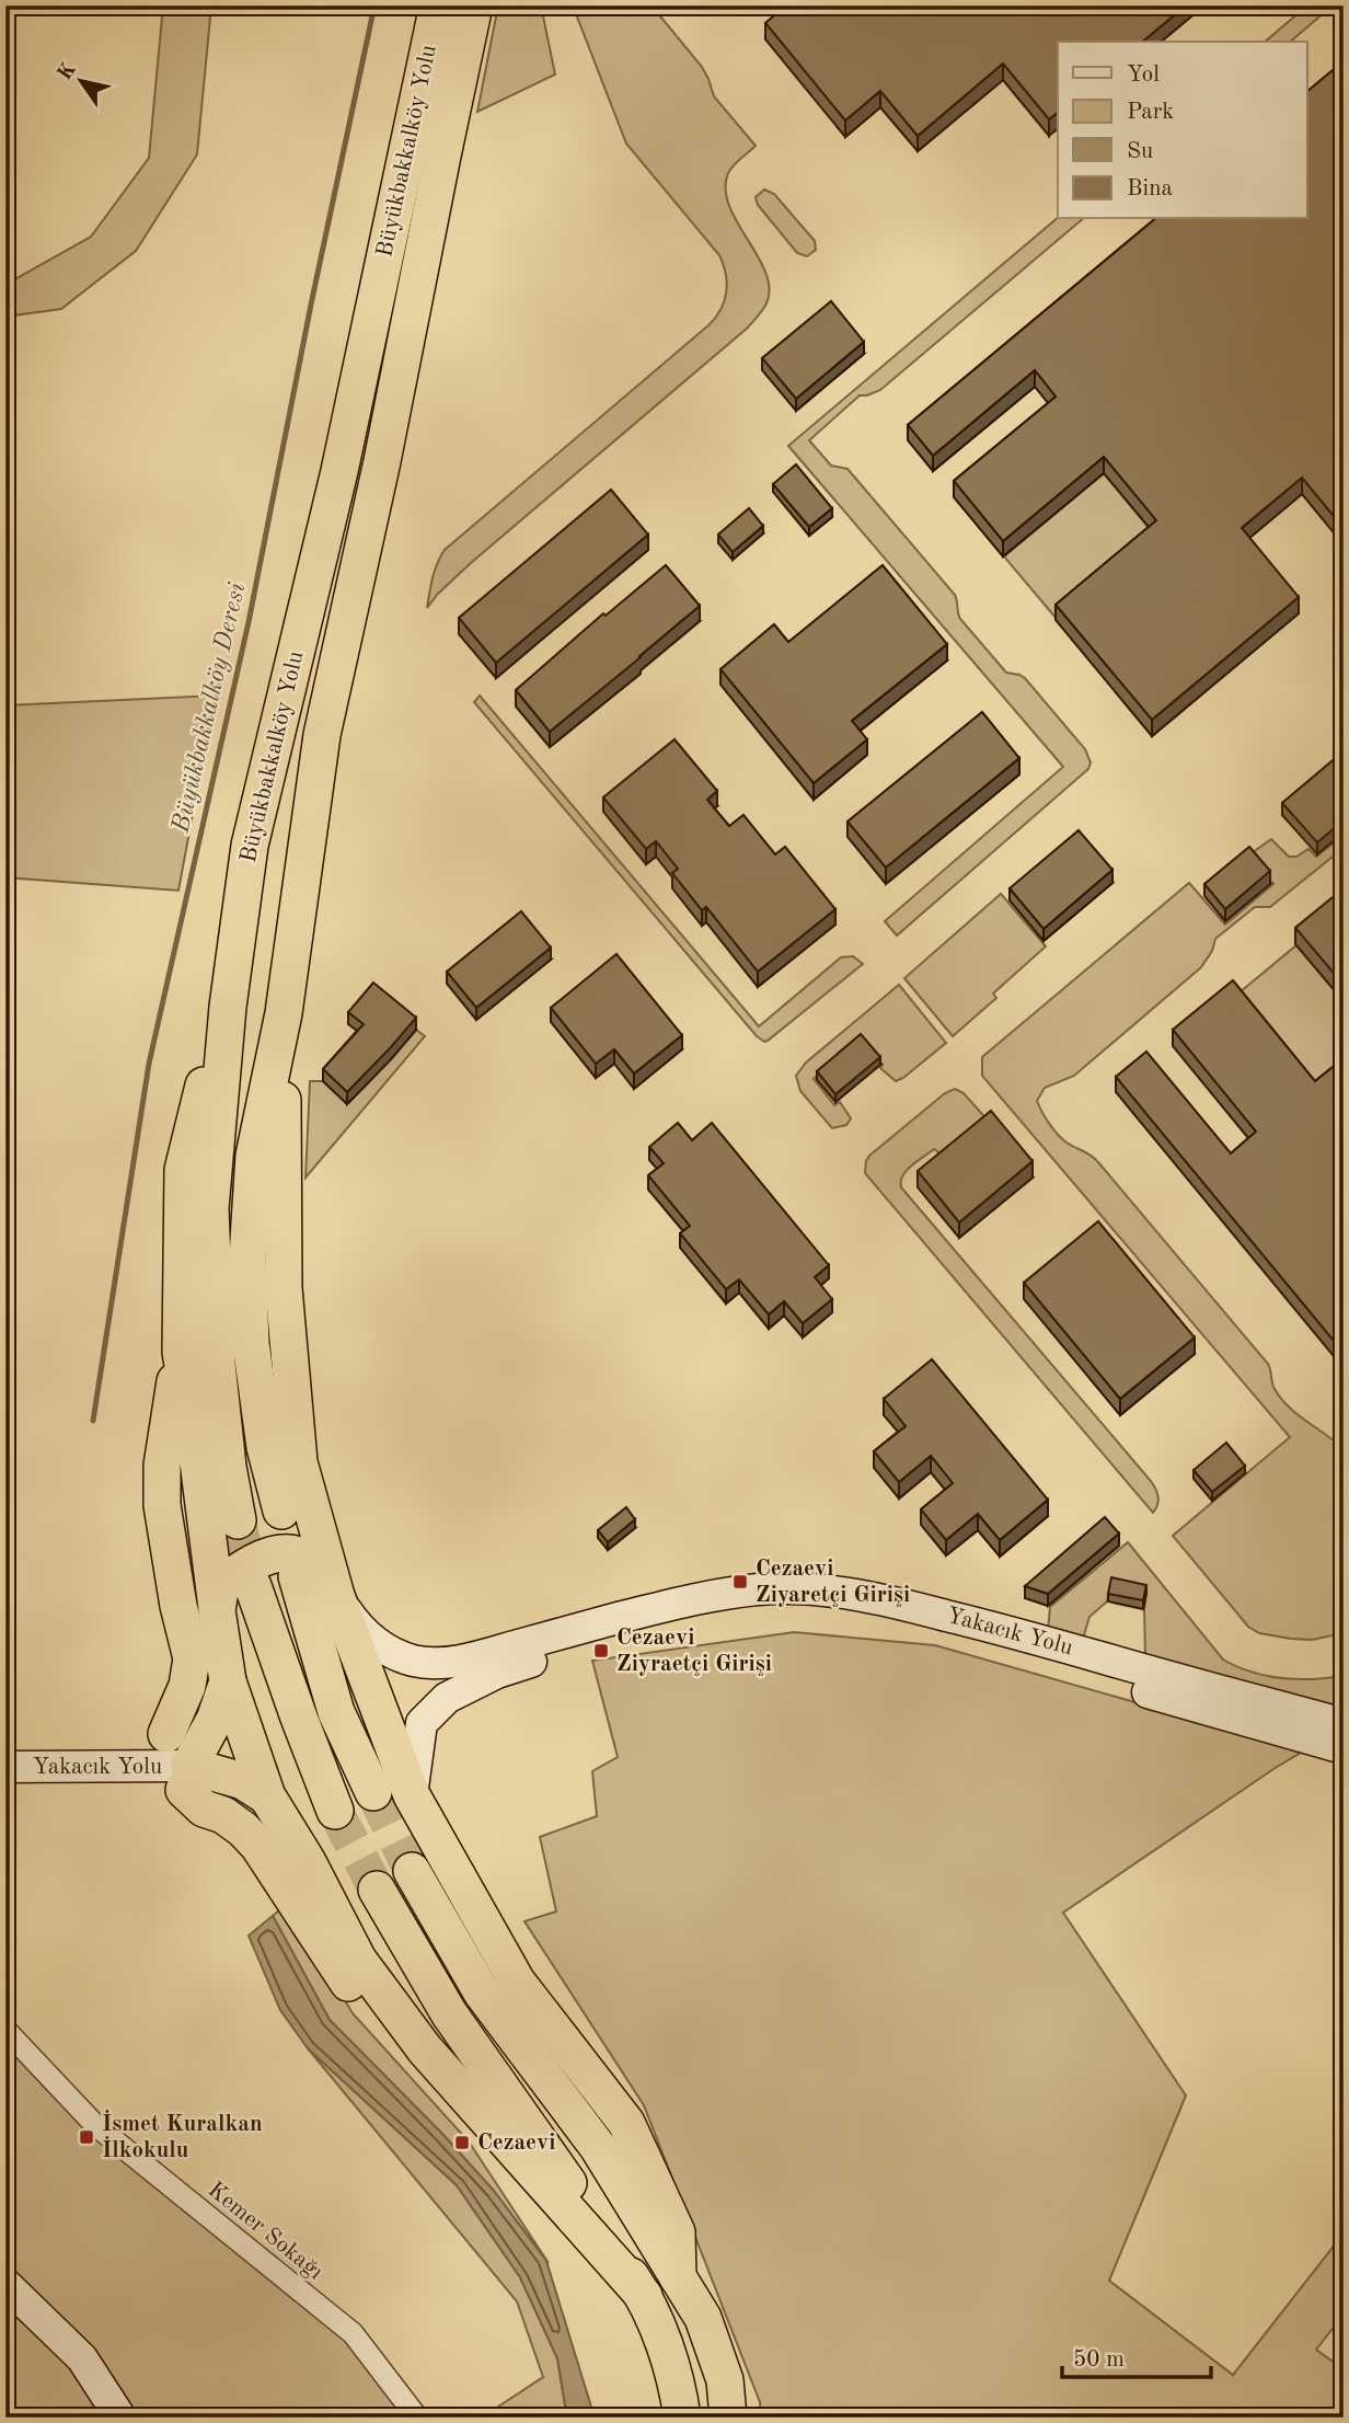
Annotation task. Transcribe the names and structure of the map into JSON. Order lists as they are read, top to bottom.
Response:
{
  "streets": {
    "highway": ["Büyükbakkalköy Yolu"],
    "main road": ["Yakacık Yolu"],
    "street": ["Kemer Sokağı"]
  },
  "water": ["Büyükbakkalköy Deresi"],
  "places": {
    "transit": [
      "Cezaevi Ziyaretçi Girişi",
      "Cezaevi Ziyraetçi Girişi",
      "İsmet Kuralkan İlkokulu",
      "Cezaevi"
    ]
  },
  "legend": [
    "Yol",
    "Park",
    "Su",
    "Bina"
  ],
  "scale_bar": "50 m",
  "north": "top left"
}
